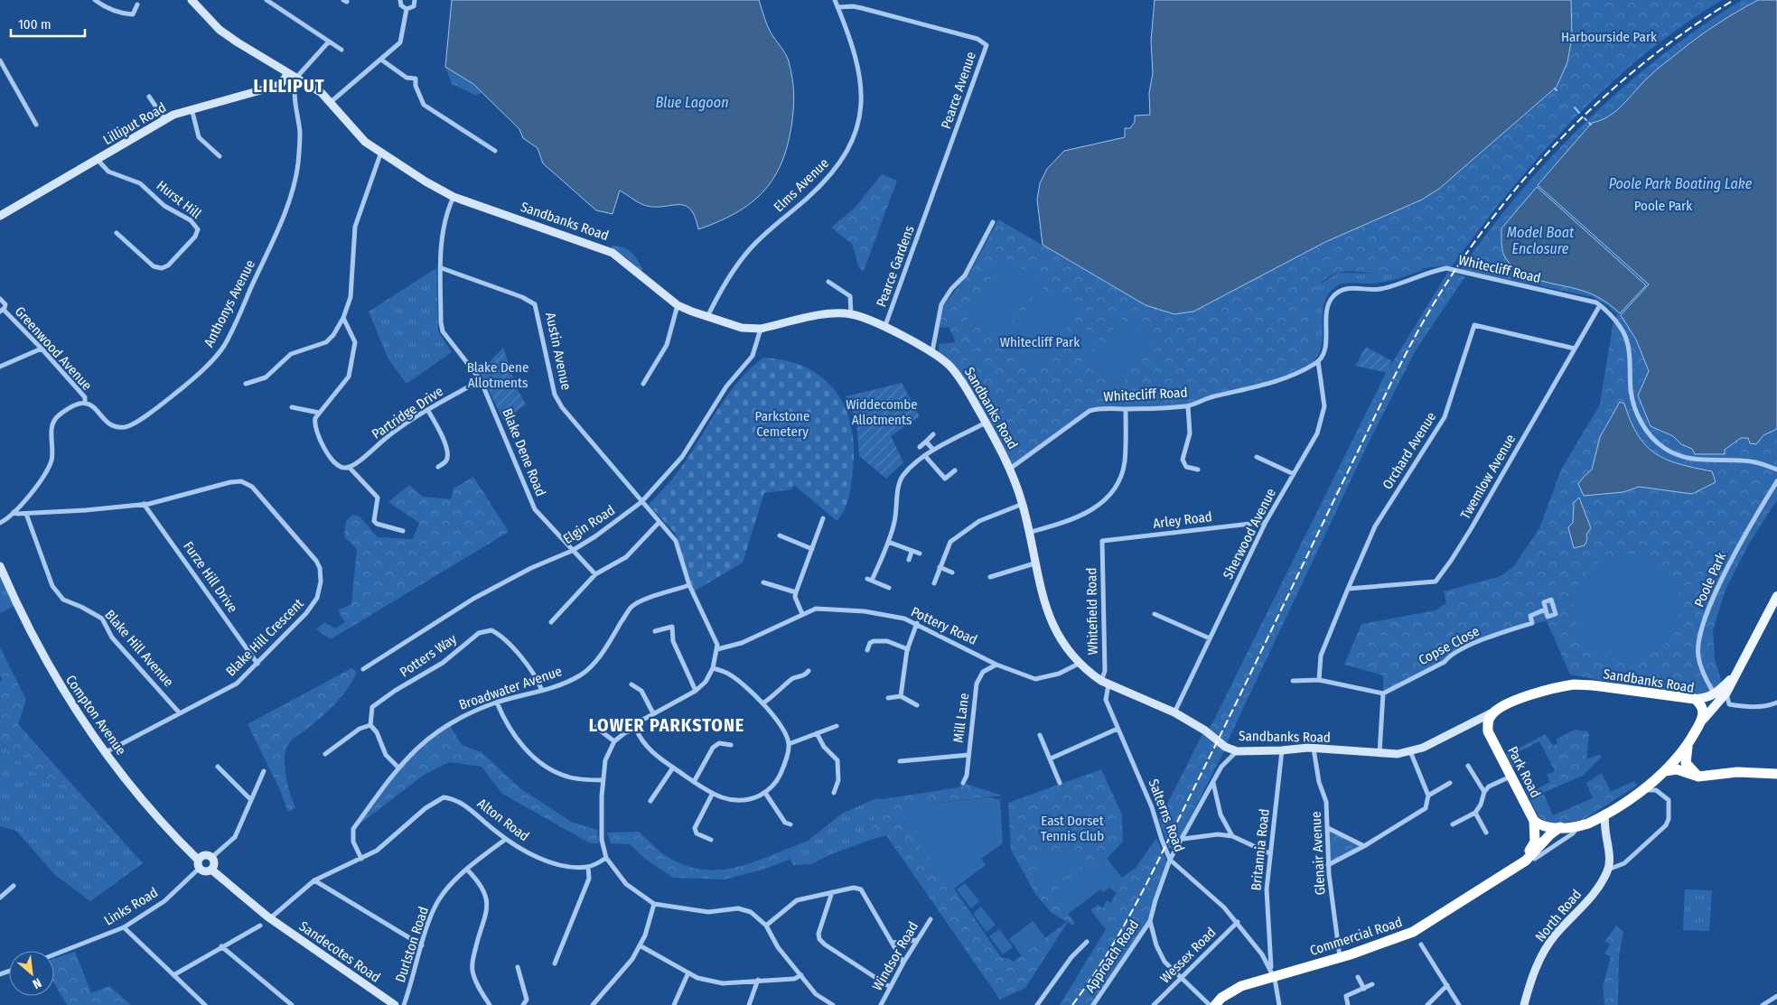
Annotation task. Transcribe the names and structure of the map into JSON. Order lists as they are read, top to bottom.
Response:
{
  "streets": {
    "highway": ["Sandbanks Road", "Park Road", "Commercial Road"],
    "main road": [
      "Lilliput Road",
      "Compton Avenue",
      "North Road",
      "Sandecotes Road"
    ],
    "street": [
      "Pearce Avenue",
      "Elms Avenue",
      "Hurst Hill",
      "Pearce Gardens",
      "Whitecliff Road",
      "Anthonys Avenue",
      "Greenwood Avenue",
      "Austin Avenue",
      "Partridge Drive",
      "Orchard Avenue",
      "Blake Dene Road",
      "Twemlow Avenue",
      "Arley Road",
      "Elgin Road",
      "Sherwood Avenue",
      "Furze Hill Drive",
      "Poole Park",
      "Whitefield Road",
      "Pottery Road",
      "Blake Hill Crescent",
      "Copse Close",
      "Blake Hill Avenue",
      "Potters Way",
      "Broadwater Avenue",
      "Mill Lane",
      "Salterns Road",
      "Alton Road",
      "Britannia Road",
      "Glenair Avenue",
      "Links Road",
      "Durlston Road",
      "Wessex Road",
      "Windsor Road",
      "Approach Road"
    ]
  },
  "crossings": [
    ["Pearce Avenue", "Elms Avenue"],
    ["Pearce Avenue", "Pearce Gardens"],
    ["Lilliput Road", "Hurst Hill"],
    ["Lilliput Road", "Sandbanks Road"],
    ["Elms Avenue", "Sandbanks Road"],
    ["Sandbanks Road", "Pearce Gardens"],
    ["Sandbanks Road", "Whitecliff Road"],
    ["Sandbanks Road", "Anthonys Avenue"],
    ["Sandbanks Road", "Blake Dene Road"],
    ["Sandbanks Road", "Elgin Road"],
    ["Sandbanks Road", "Sherwood Avenue"],
    ["Sandbanks Road", "Whitefield Road"],
    ["Sandbanks Road", "Pottery Road"],
    ["Sandbanks Road", "Salterns Road"],
    ["Sandbanks Road", "Britannia Road"],
    ["Sandbanks Road", "Glenair Avenue"],
    ["Whitecliff Road", "Twemlow Avenue"],
    ["Whitecliff Road", "Sherwood Avenue"],
    ["Anthonys Avenue", "Greenwood Avenue"],
    ["Austin Avenue", "Blake Dene Road"],
    ["Austin Avenue", "Elgin Road"],
    ["Partridge Drive", "Blake Dene Road"],
    ["Orchard Avenue", "Twemlow Avenue"],
    ["Blake Dene Road", "Elgin Road"],
    ["Arley Road", "Sherwood Avenue"],
    ["Arley Road", "Whitefield Road"],
    ["Furze Hill Drive", "Blake Hill Crescent"],
    ["Whitefield Road", "Salterns Road"],
    ["Pottery Road", "Mill Lane"],
    ["Blake Hill Crescent", "Blake Hill Avenue"],
    ["Blake Hill Crescent", "Compton Avenue"],
    ["Potters Way", "Broadwater Avenue"],
    ["Broadwater Avenue", "Alton Road"],
    ["Compton Avenue", "Links Road"],
    ["Park Road", "Commercial Road"],
    ["Salterns Road", "Britannia Road"],
    ["Salterns Road", "Commercial Road"],
    ["Salterns Road", "Wessex Road"],
    ["Alton Road", "Durlston Road"],
    ["Alton Road", "Sandecotes Road"],
    ["Britannia Road", "Commercial Road"],
    ["Glenair Avenue", "Commercial Road"]
  ],
  "districts": ["LILLIPUT", "LOWER PARKSTONE"],
  "water": ["Blue Lagoon", "Poole Park Boating Lake", "Model Boat Enclosure"],
  "parks": [
    "Harbourside Park",
    "Poole Park",
    "Whitecliff Park",
    "Blake Dene Allotments",
    "Widdecombe Allotments",
    "Parkstone Cemetery",
    "East Dorset Tennis Club"
  ],
  "scale_bar": "100 m",
  "north": "bottom right"
}
